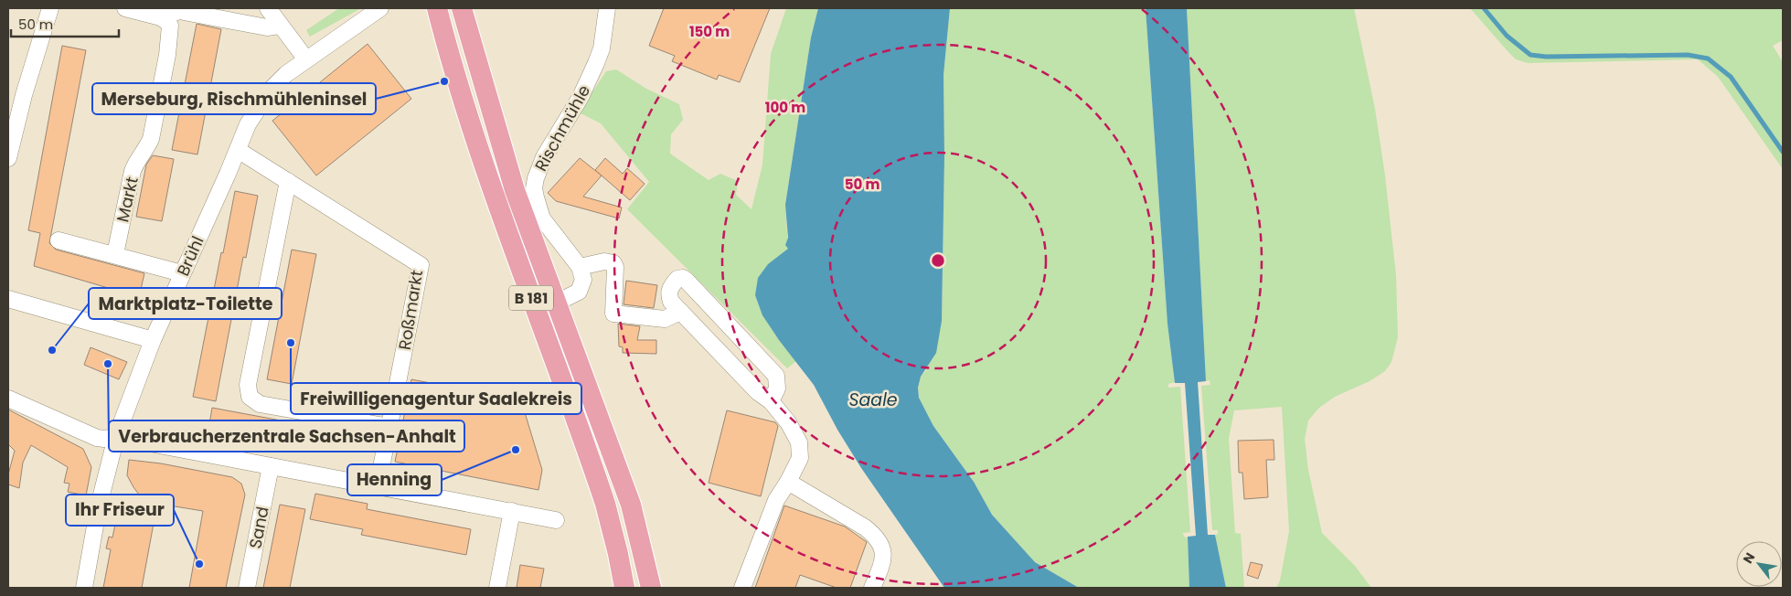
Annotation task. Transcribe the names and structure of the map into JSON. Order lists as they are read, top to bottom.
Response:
{
  "streets": {
    "main road": ["B 181"],
    "street": [
      "Rischmühle",
      "Markt",
      "Brühl",
      "Roßmarkt",
      "Sand"
    ]
  },
  "crossings": [
    ["Brühl", "Roßmarkt"]
  ],
  "water": ["Saale"],
  "places": [
    "Merseburg, Rischmühleninsel",
    "Freiwilligenagentur Saalekreis",
    "Marktplatz-Toilette",
    "Verbraucherzentrale Sachsen-Anhalt",
    "Henning",
    "Ihr Friseur"
  ],
  "scale_bar": "50 m",
  "north": "top left",
  "rings": ["150 m", "100 m", "50 m"]
}
